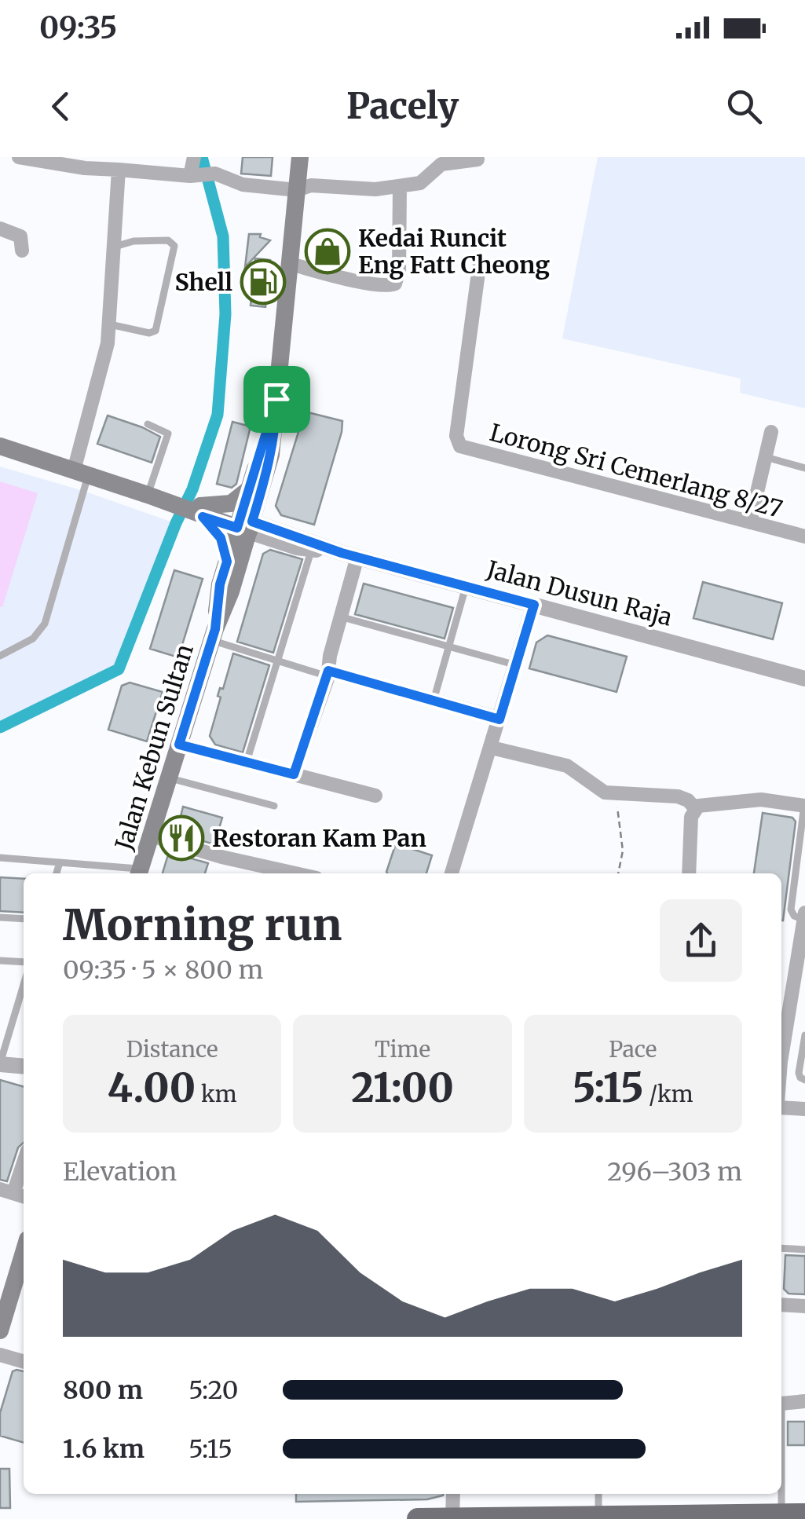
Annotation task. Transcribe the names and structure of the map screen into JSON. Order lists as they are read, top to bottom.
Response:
{
  "streets": {
    "main road": ["Jalan Kebun Sultan"],
    "street": ["Lorong Sri Cemerlang 8/27", "Jalan Dusun Raja"]
  },
  "crossings": [
    ["Jalan Dusun Raja", "Jalan Kebun Sultan"]
  ],
  "places": {
    "shop": ["Kedai Runcit Eng Fatt Cheong"],
    "fuel station": ["Shell"],
    "restaurant": ["Restoran Kam Pan"]
  },
  "page": {
    "status": "09:35",
    "header": "Pacely",
    "heading": ["Morning run", "09:35 · 5 × 800 m"],
    "stats": [
      ["Distance", "4.00 km"],
      ["Time", "21:00"],
      ["Pace", "5:15 /km"]
    ],
    "chart": ["Elevation", "296–303 m"],
    "list": [
      {
        "name": "800 m",
        "note": "5:20"
      },
      {
        "name": "1.6 km",
        "note": "5:15"
      }
    ]
  }
}
